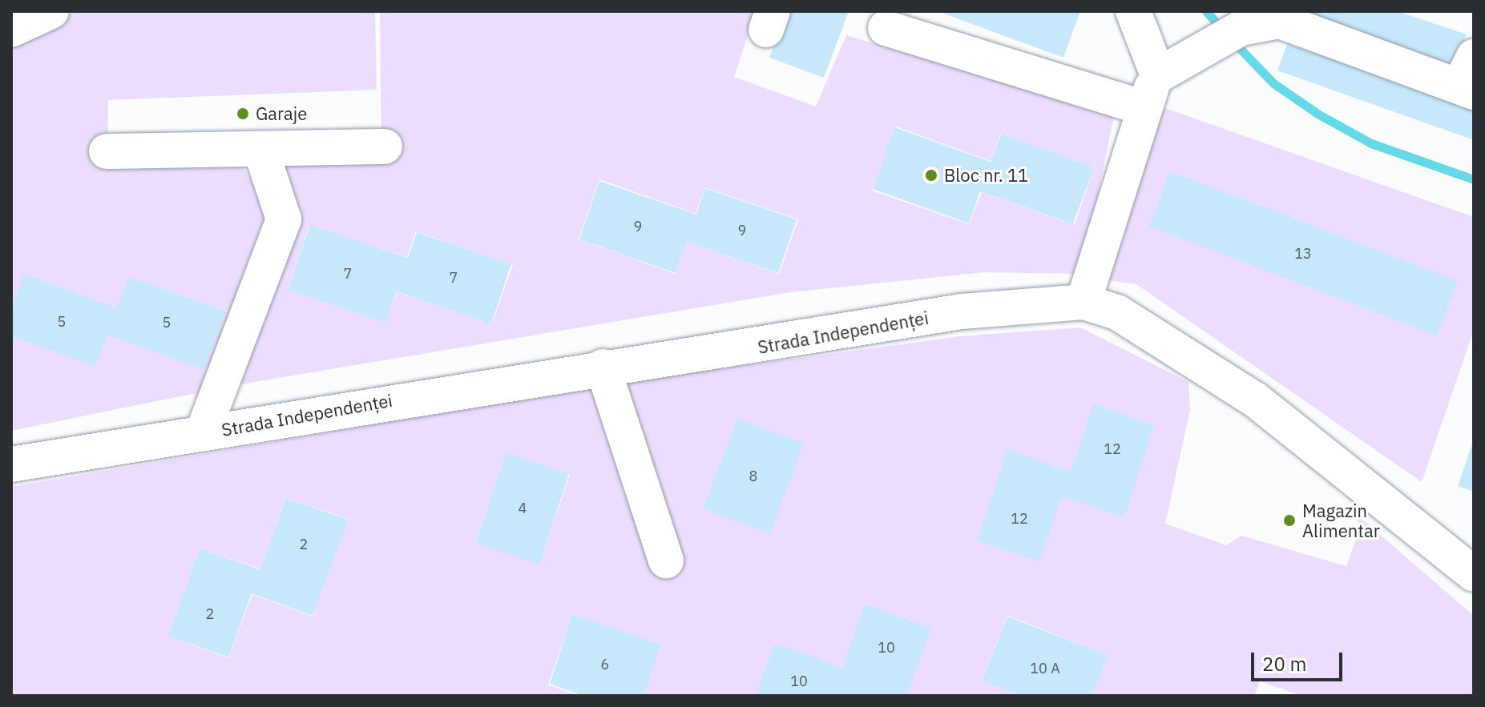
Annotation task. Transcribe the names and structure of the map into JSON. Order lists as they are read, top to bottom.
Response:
{
  "streets": {
    "street": ["Strada Independenței"]
  },
  "places": ["Garaje", "Bloc nr. 11", "Magazin Alimentar"],
  "house_numbers": [
    "9",
    "9",
    "13",
    "7",
    "7",
    "5",
    "5",
    "12",
    "8",
    "4",
    "12",
    "2",
    "2",
    "10",
    "6",
    "10 A",
    "10"
  ],
  "scale_bar": "20 m"
}
